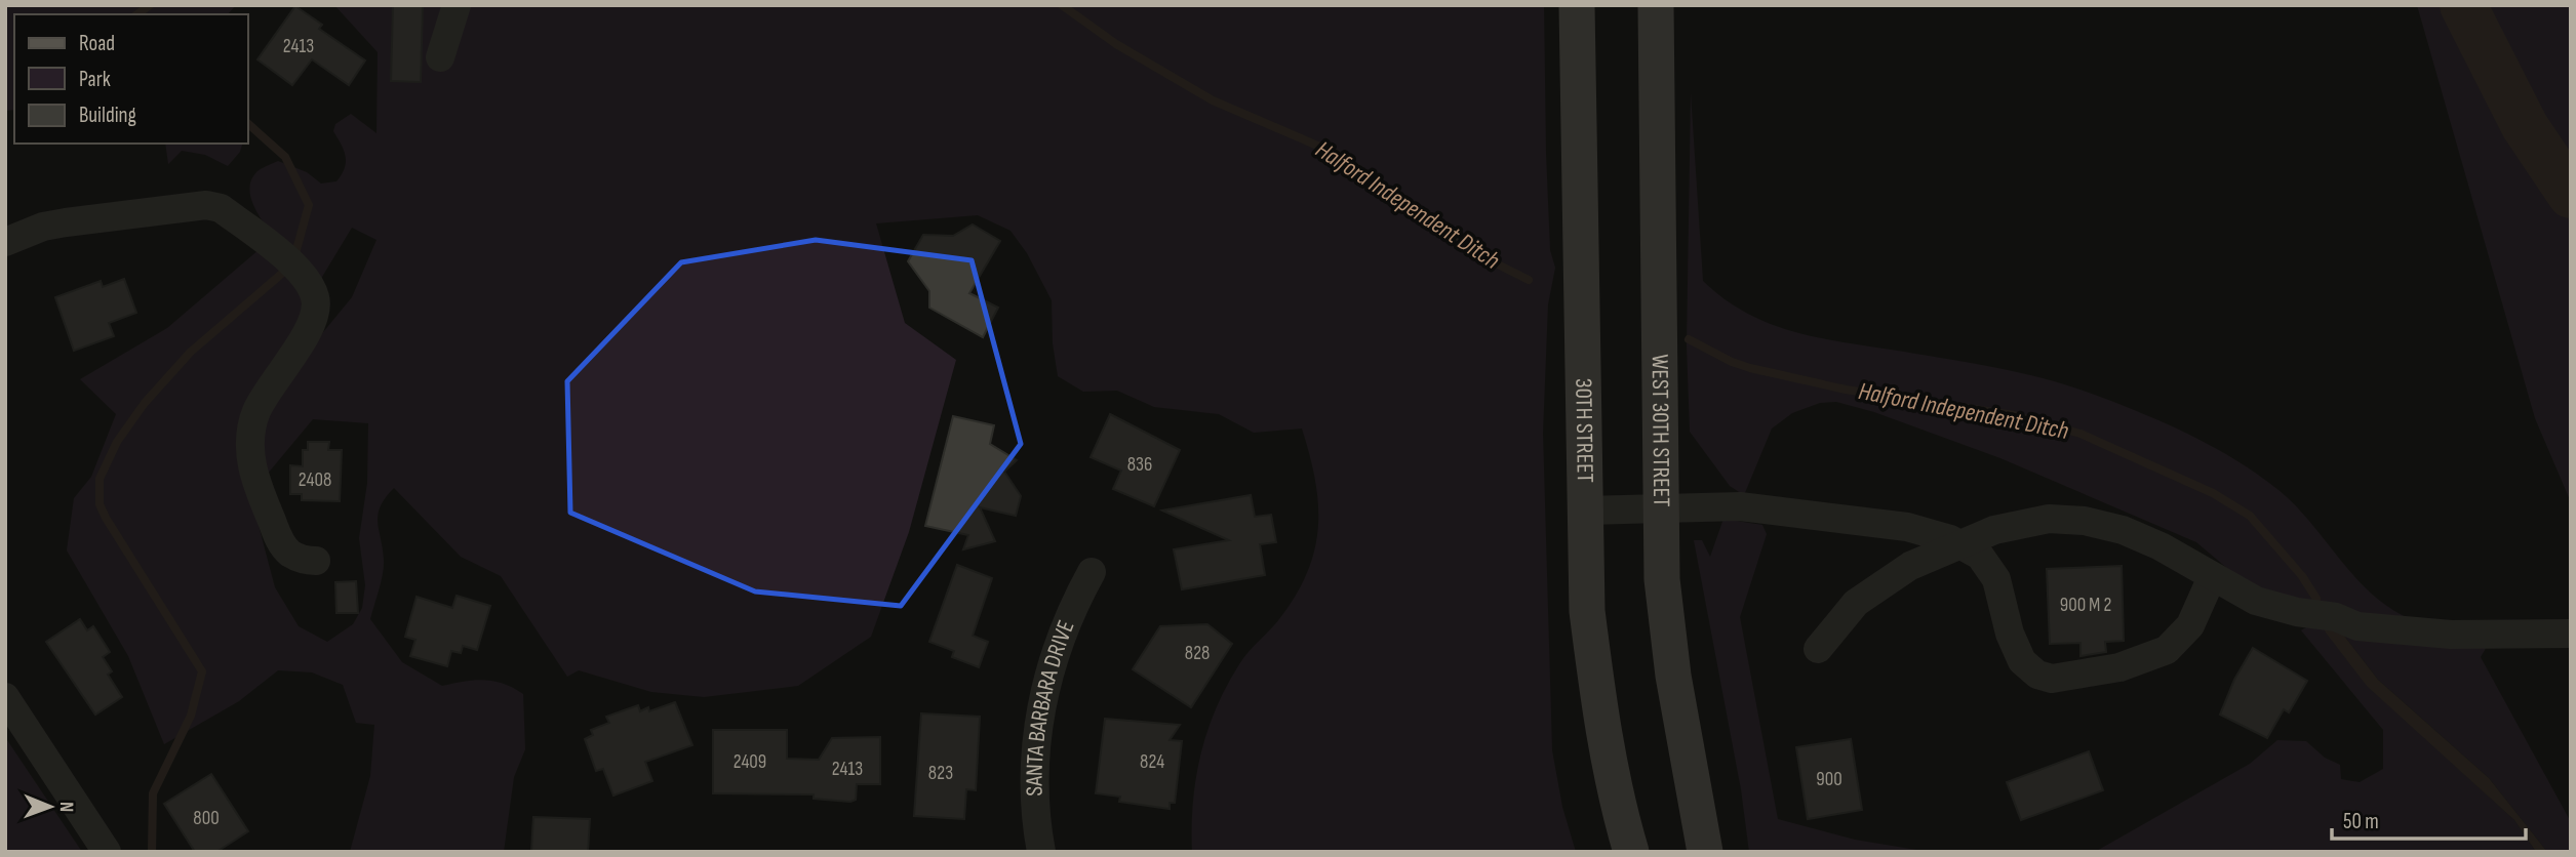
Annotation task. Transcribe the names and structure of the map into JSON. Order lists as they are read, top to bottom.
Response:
{
  "streets": {
    "main road": ["30TH STREET", "WEST 30TH STREET"],
    "street": ["SANTA BARBARA DRIVE"]
  },
  "water": ["Halford Independent Ditch"],
  "house_numbers": [
    "2413",
    "836",
    "2408",
    "900 M 2",
    "828",
    "2409",
    "824",
    "2413",
    "823",
    "900",
    "800"
  ],
  "legend": ["Road", "Park", "Building"],
  "scale_bar": "50 m",
  "north": "right"
}
